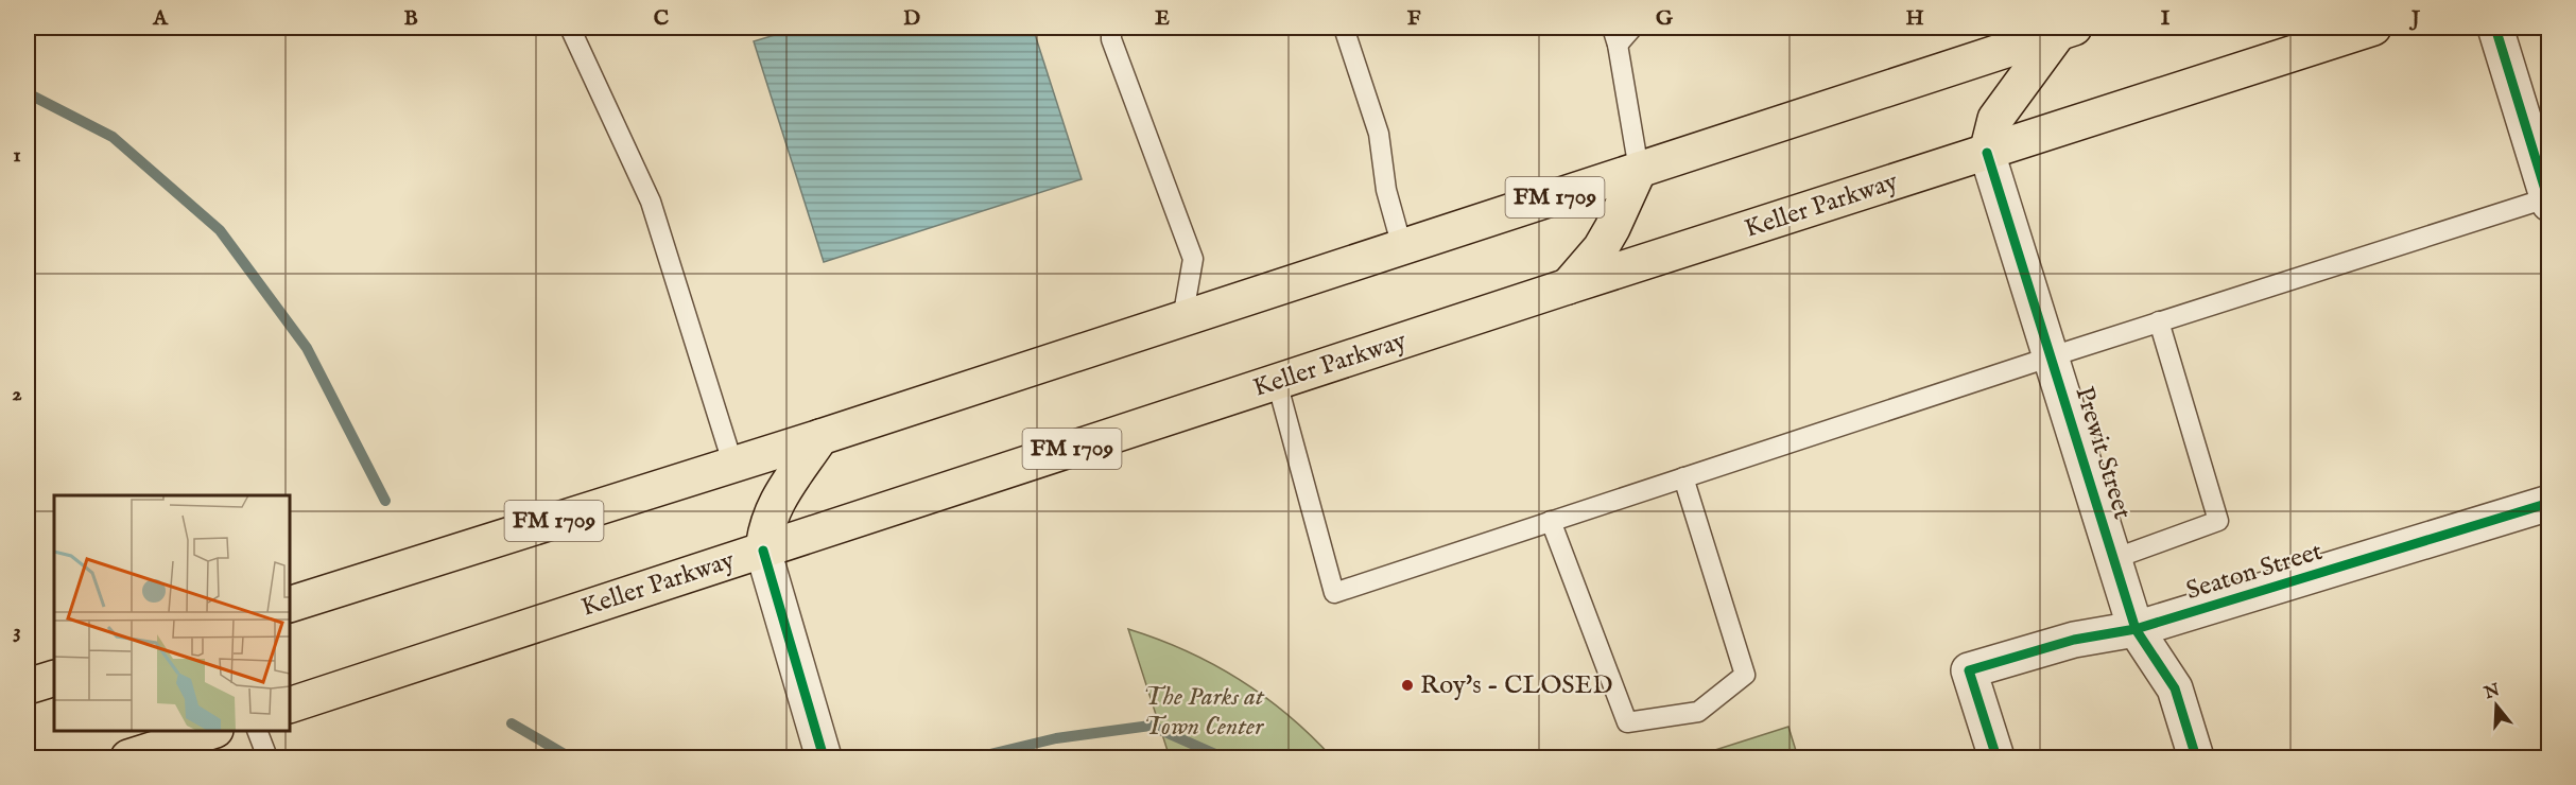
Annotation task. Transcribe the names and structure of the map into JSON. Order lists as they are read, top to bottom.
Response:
{
  "streets": {
    "main road": ["FM 1709", "Keller Parkway"],
    "street": ["Prewit Street", "Seaton Street"]
  },
  "crossings": [
    ["Keller Parkway", "Prewit Street"],
    ["Prewit Street", "Seaton Street"]
  ],
  "parks": ["The Parks at Town Center"],
  "places": ["Roy's - CLOSED"],
  "north": "top",
  "grid": {
    "columns": [
      "A",
      "B",
      "C",
      "D",
      "E",
      "F",
      "G",
      "H",
      "I",
      "J"
    ],
    "rows": ["1", "2", "3"]
  }
}
